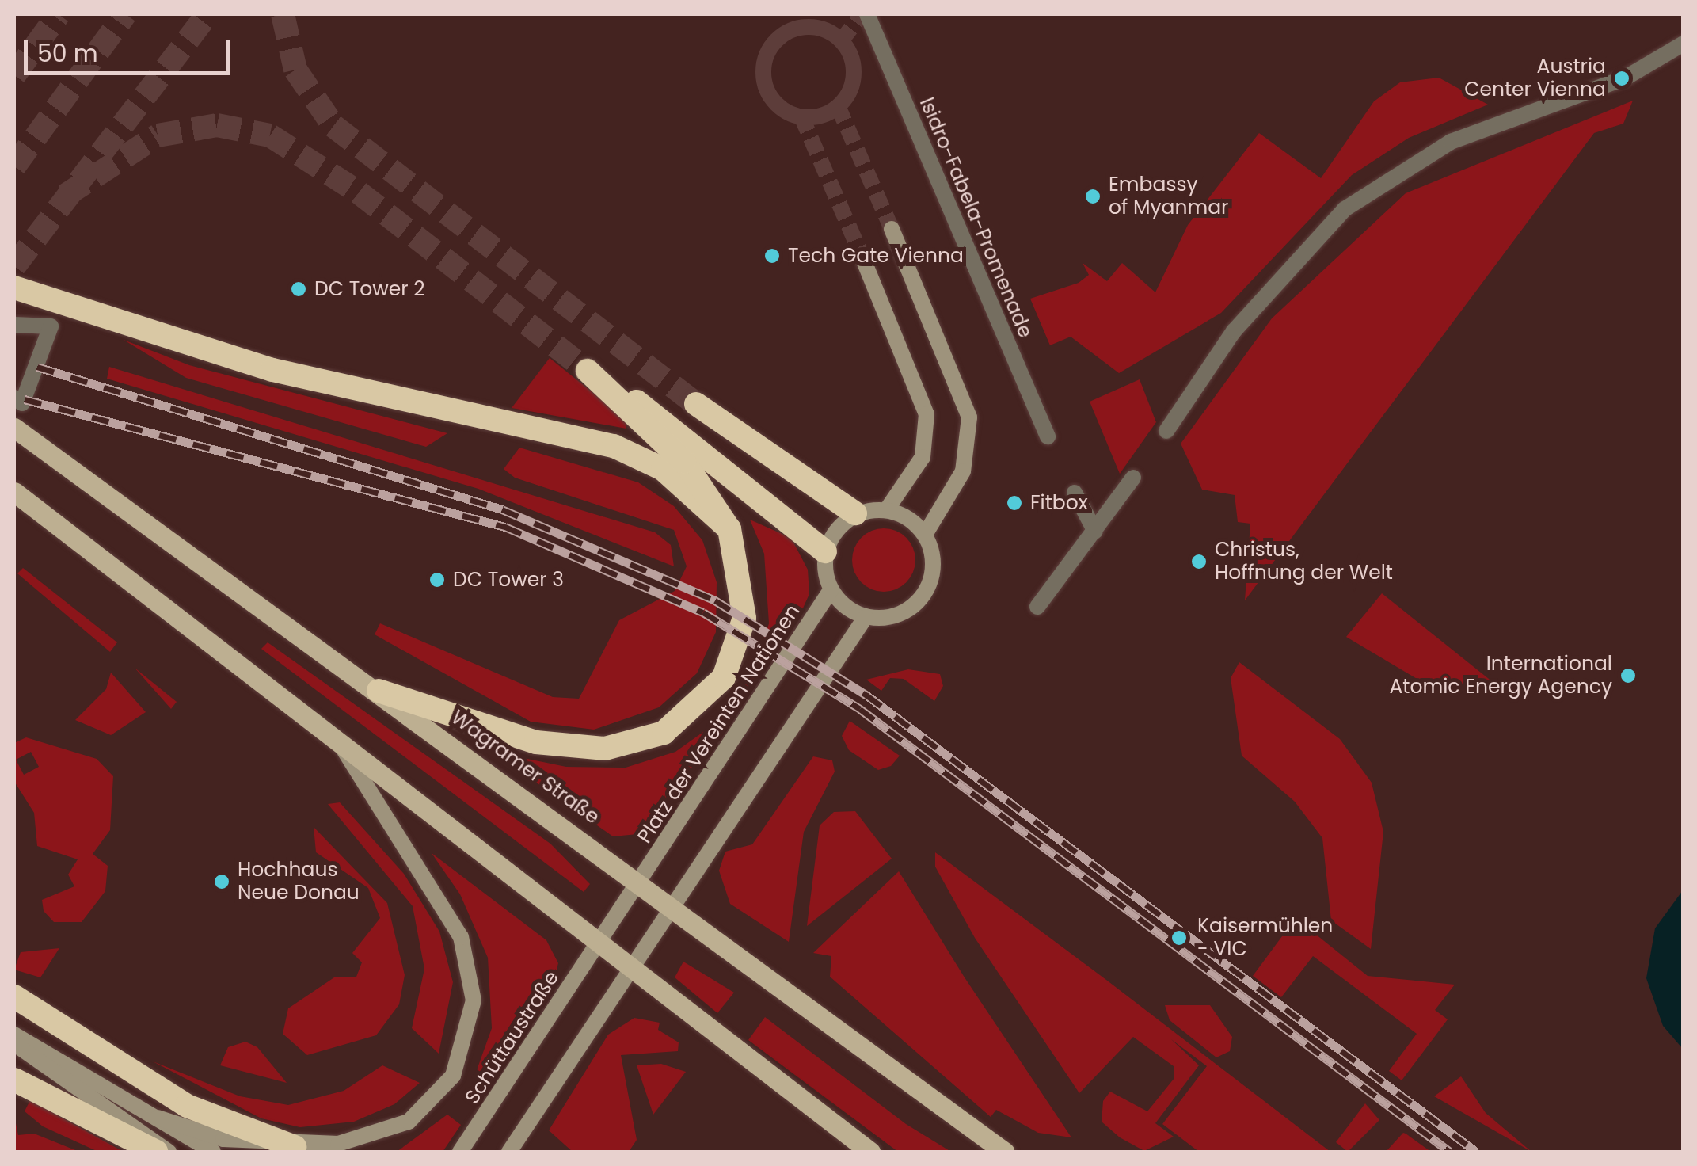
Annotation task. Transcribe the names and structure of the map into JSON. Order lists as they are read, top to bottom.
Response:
{
  "streets": {
    "main road": ["Platz der Vereinten Nationen", "Wagramer Straße", "Schüttaustraße"],
    "street": ["Isidro-Fabela-Promenade"]
  },
  "crossings": [
    ["Platz der Vereinten Nationen", "Wagramer Straße"],
    ["Platz der Vereinten Nationen", "Schüttaustraße"]
  ],
  "places": [
    "Austria Center Vienna",
    "Embassy of Myanmar",
    "Tech Gate Vienna",
    "DC Tower 2",
    "Fitbox",
    "Christus, Hoffnung der Welt",
    "DC Tower 3",
    "International Atomic Energy Agency",
    "Hochhaus Neue Donau",
    "Kaisermühlen - VIC"
  ],
  "scale_bar": "50 m"
}
